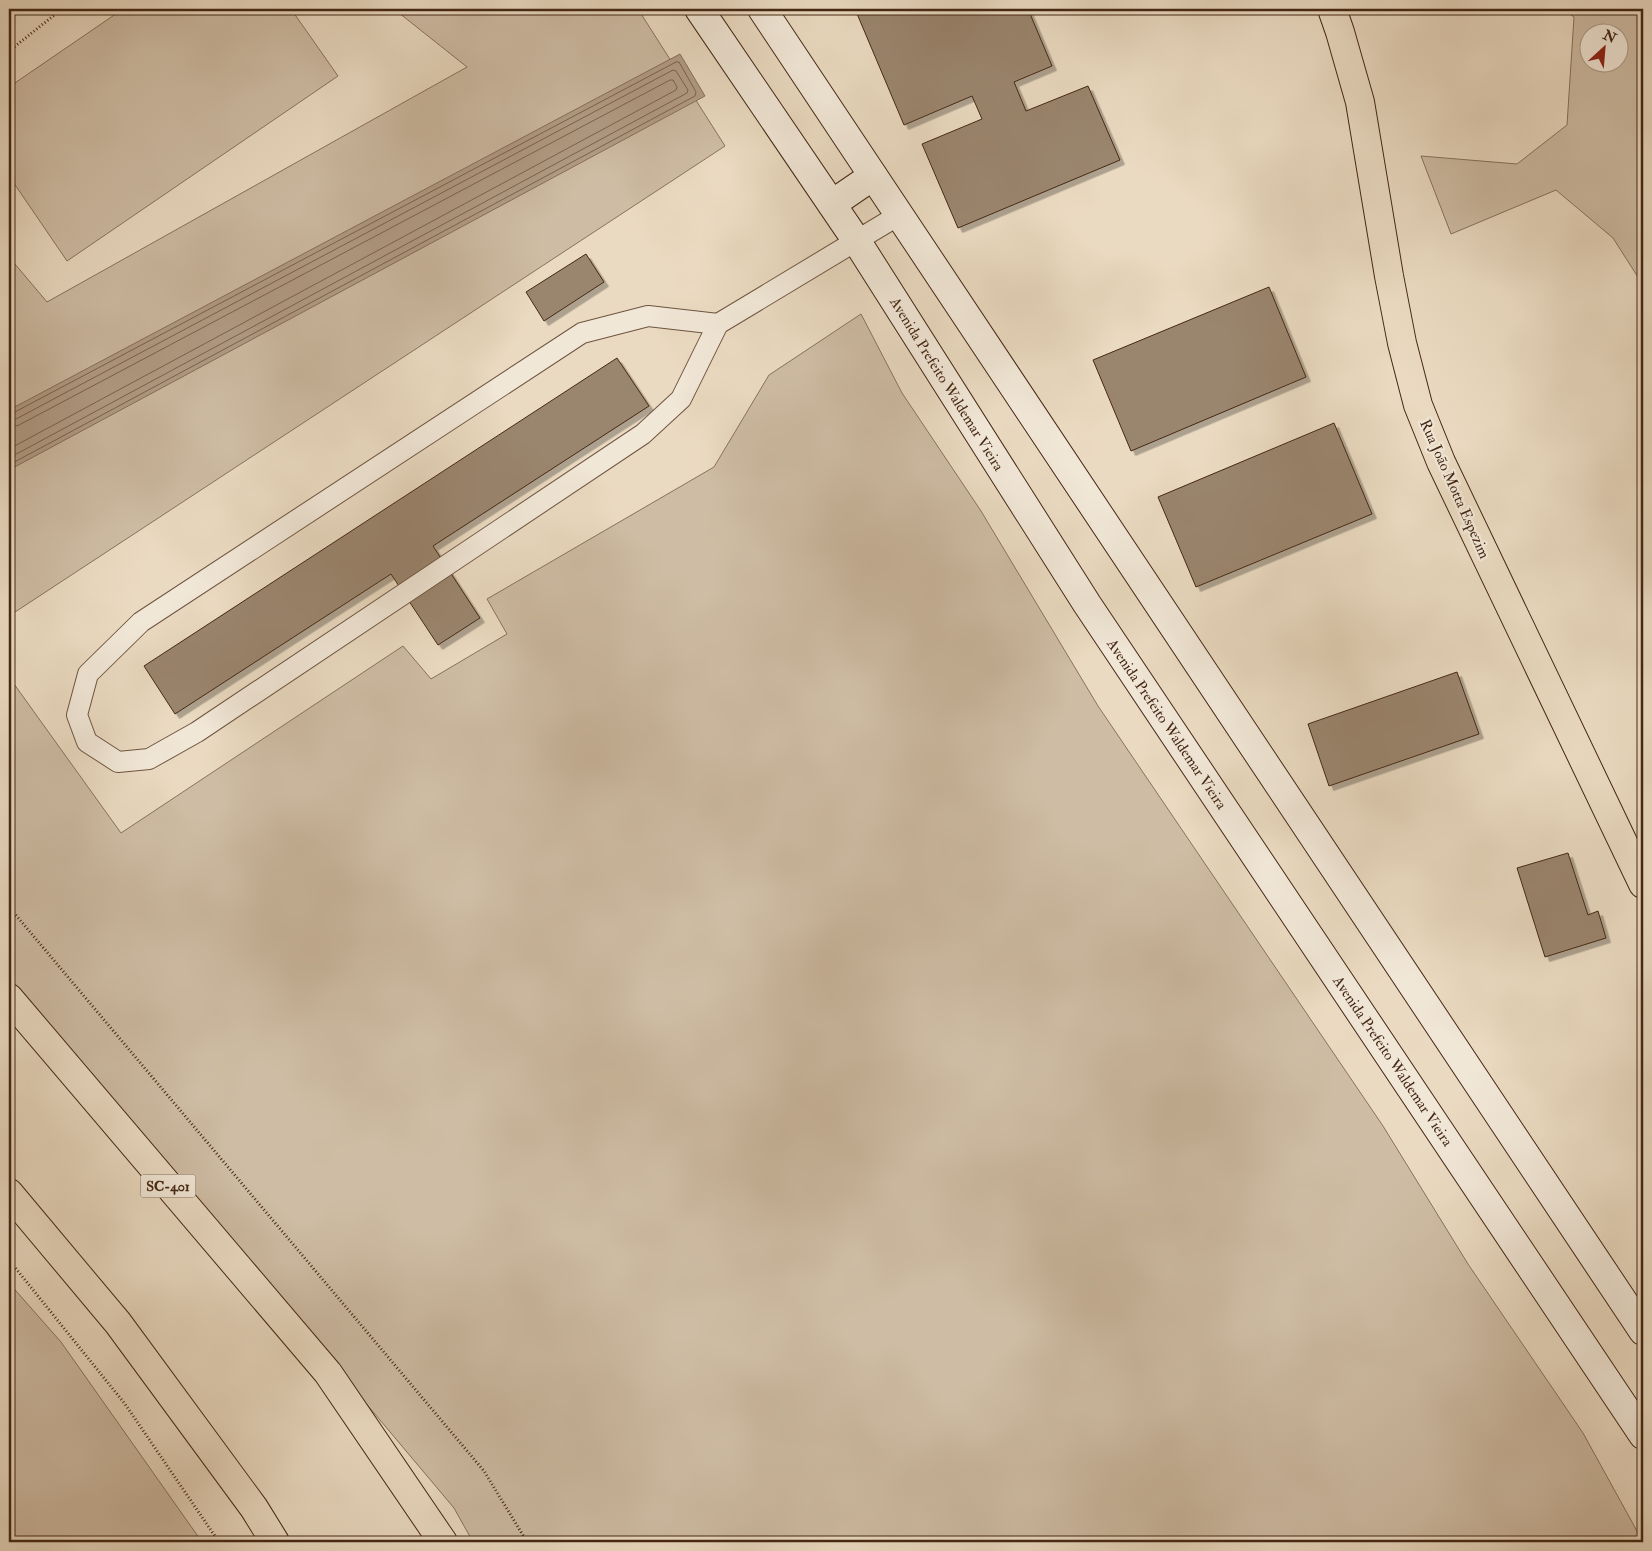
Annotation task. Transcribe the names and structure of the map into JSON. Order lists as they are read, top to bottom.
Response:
{
  "streets": {
    "main road": ["Avenida Prefeito Waldemar Vieira", "Rua João Motta Espezim", "SC-401"]
  },
  "north": "top right"
}
